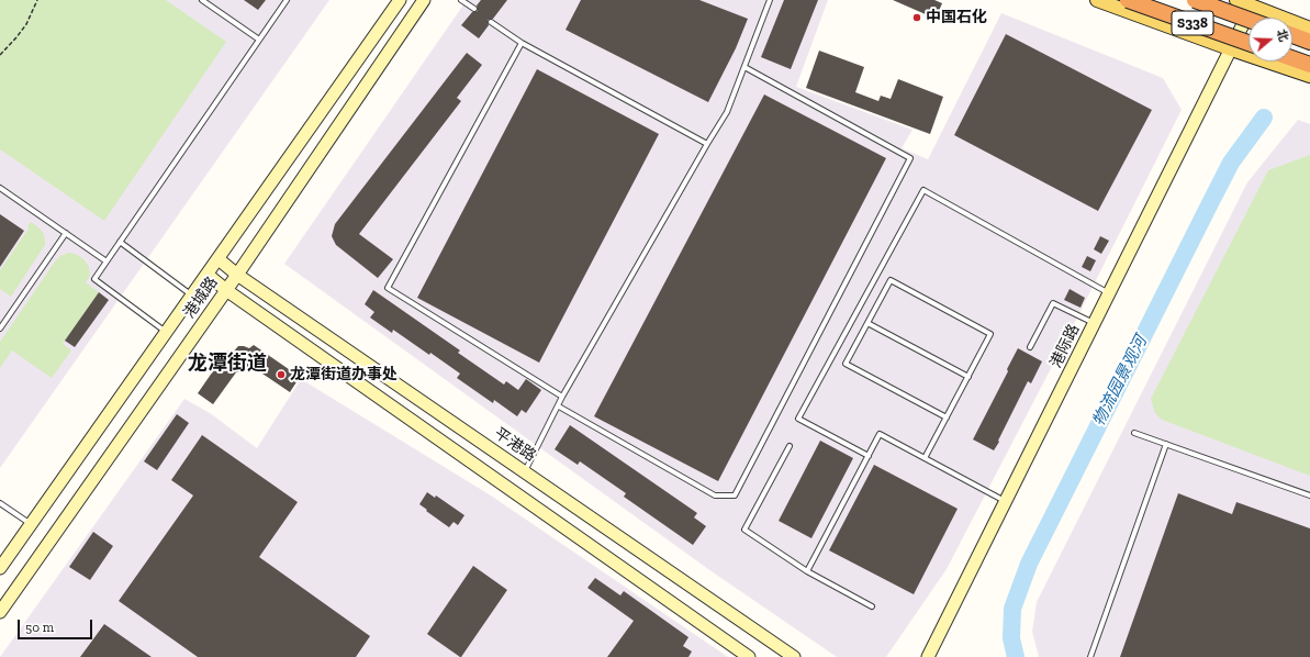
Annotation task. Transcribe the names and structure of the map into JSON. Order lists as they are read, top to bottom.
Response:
{
  "streets": {
    "highway": ["S338"],
    "street": ["港城路", "港际路", "平港路"]
  },
  "crossings": [
    ["港城路", "平港路"]
  ],
  "districts": ["龙潭街道"],
  "water": ["物流园景观河"],
  "places": ["中国石化", "龙潭街道办事处"],
  "scale_bar": "50 m",
  "north": "right"
}
